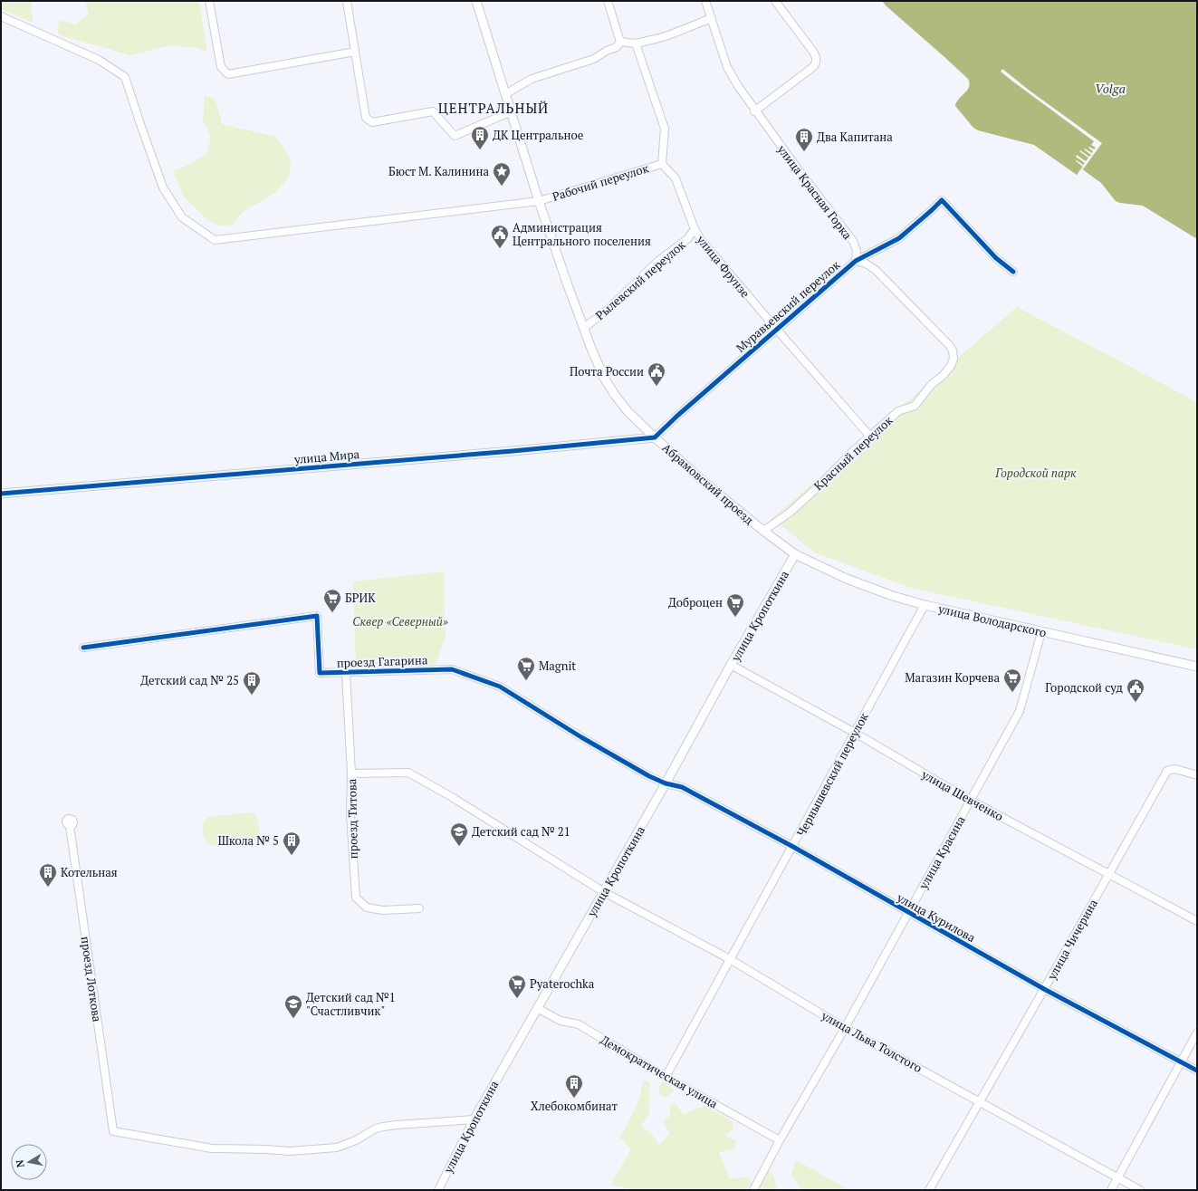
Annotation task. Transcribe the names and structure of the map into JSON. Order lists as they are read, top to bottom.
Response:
{
  "streets": {
    "street": [
      "Рабочий переулок",
      "улица Красная Горка",
      "улица Фрунзе",
      "Рылевский переулок",
      "Муравьевский переулок",
      "Красный переулок",
      "улица Мира",
      "Абрамовский проезд",
      "улица Кропоткина",
      "улица Володарского",
      "проезд Гагарина",
      "Чернышевский переулок",
      "улица Шевченко",
      "проезд Титова",
      "улица Красина",
      "улица Курилова",
      "улица Чичерина",
      "проезд Лоткова",
      "улица Льва Толстого",
      "Демократическая улица"
    ]
  },
  "crossings": [
    ["Рабочий переулок", "улица Фрунзе"],
    ["Рабочий переулок", "Абрамовский проезд"],
    ["улица Красная Горка", "Муравьевский переулок"],
    ["улица Красная Горка", "Красный переулок"],
    ["улица Фрунзе", "Рылевский переулок"],
    ["улица Фрунзе", "Муравьевский переулок"],
    ["улица Фрунзе", "Красный переулок"],
    ["Рылевский переулок", "Абрамовский проезд"],
    ["Муравьевский переулок", "Красный переулок"],
    ["Муравьевский переулок", "улица Мира"],
    ["Муравьевский переулок", "Абрамовский проезд"],
    ["Красный переулок", "Абрамовский проезд"],
    ["улица Мира", "Абрамовский проезд"],
    ["Абрамовский проезд", "улица Кропоткина"],
    ["Абрамовский проезд", "улица Володарского"],
    ["улица Кропоткина", "улица Володарского"],
    ["улица Кропоткина", "проезд Гагарина"],
    ["улица Кропоткина", "улица Шевченко"],
    ["улица Кропоткина", "улица Курилова"],
    ["улица Кропоткина", "проезд Лоткова"],
    ["улица Кропоткина", "улица Льва Толстого"],
    ["улица Кропоткина", "Демократическая улица"],
    ["улица Володарского", "Чернышевский переулок"],
    ["улица Володарского", "улица Красина"],
    ["проезд Гагарина", "проезд Титова"],
    ["проезд Гагарина", "улица Курилова"],
    ["Чернышевский переулок", "улица Шевченко"],
    ["Чернышевский переулок", "улица Курилова"],
    ["Чернышевский переулок", "улица Льва Толстого"],
    ["Чернышевский переулок", "Демократическая улица"],
    ["улица Шевченко", "улица Красина"],
    ["улица Шевченко", "улица Чичерина"],
    ["проезд Титова", "улица Льва Толстого"],
    ["улица Красина", "улица Курилова"],
    ["улица Красина", "улица Льва Толстого"],
    ["улица Красина", "Демократическая улица"],
    ["улица Курилова", "улица Чичерина"],
    ["улица Чичерина", "улица Льва Толстого"]
  ],
  "districts": ["ЦЕНТРАЛЬНЫЙ"],
  "water": ["Volga"],
  "parks": ["Городской парк", "Сквер «Северный»"],
  "places": {
    "building": [
      "ДК Центральное",
      "Два Капитана",
      "Детский сад № 25",
      "Школа № 5",
      "Котельная",
      "Хлебокомбинат"
    ],
    "place": ["Бюст М. Калинина"],
    "public building": ["Администрация Центрального поселения", "Почта России", "Городской суд"],
    "supermarket": [
      "БРИК",
      "Доброцен",
      "Magnit",
      "Магазин Корчева",
      "Pyaterochka"
    ],
    "school or university": ["Детский сад № 21", "Детский сад №1 \"Счастливчик\""]
  },
  "north": "left"
}
